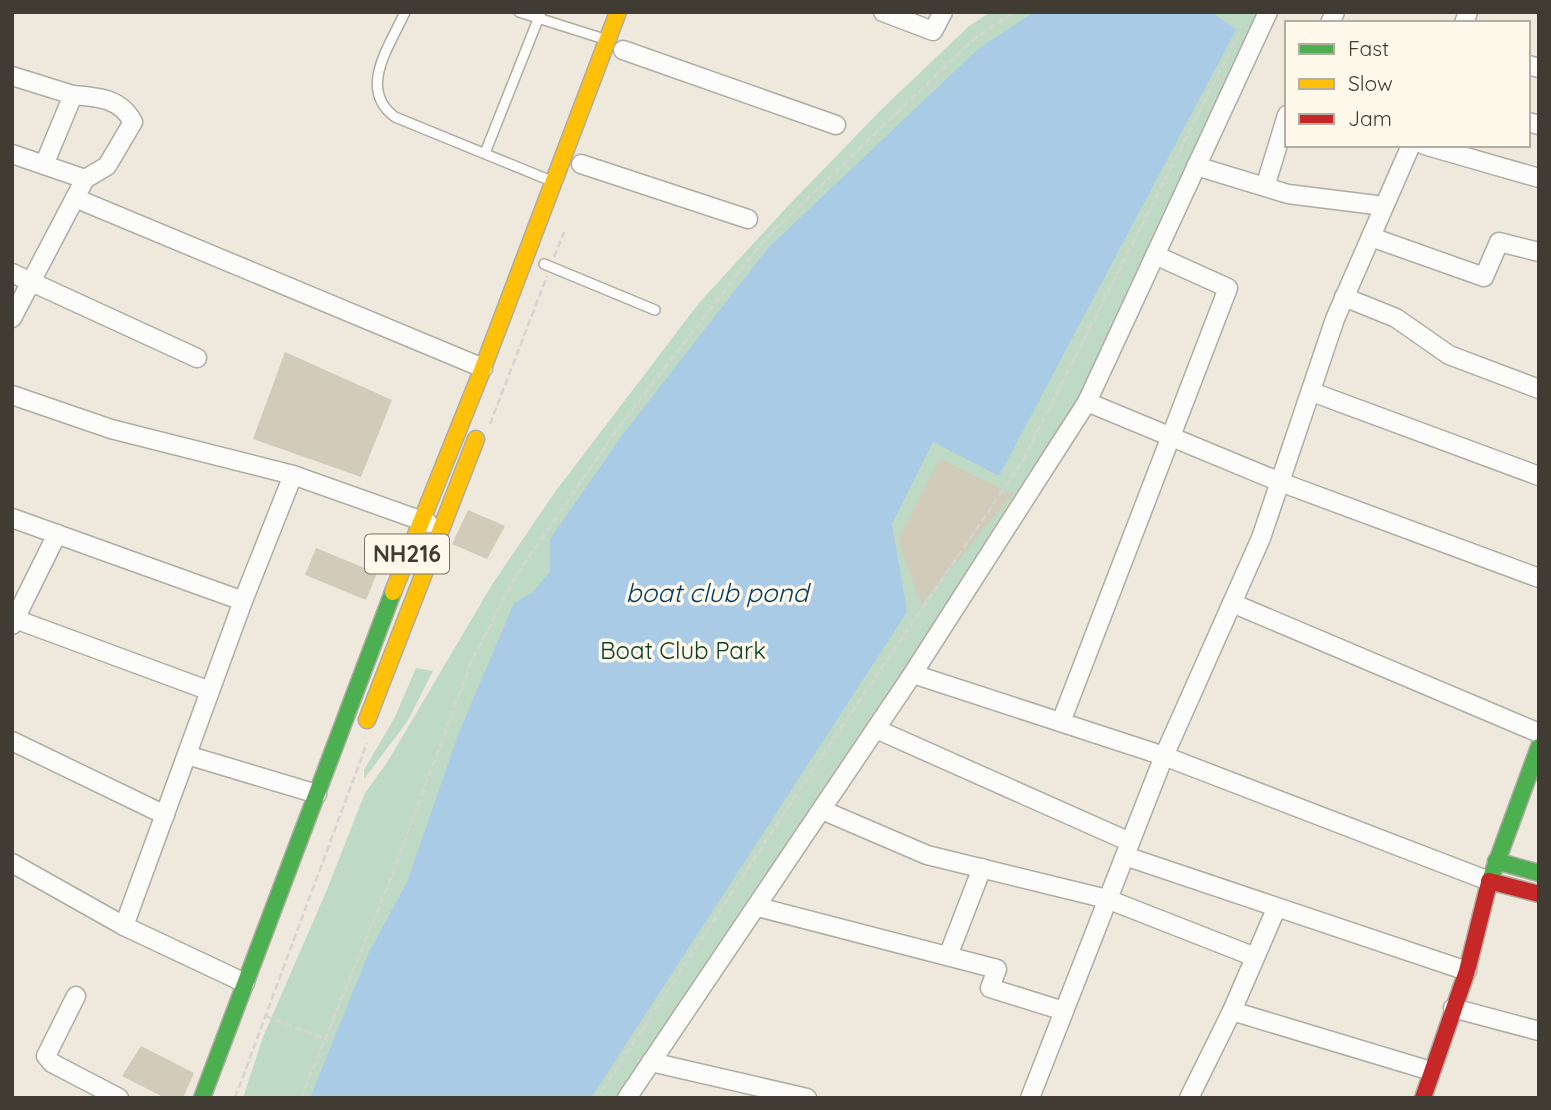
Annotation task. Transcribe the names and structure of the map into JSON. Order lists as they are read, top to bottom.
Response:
{
  "streets": {
    "main road": ["NH216"]
  },
  "water": ["boat club pond"],
  "parks": ["Boat Club Park"],
  "legend": ["Fast", "Slow", "Jam"]
}
